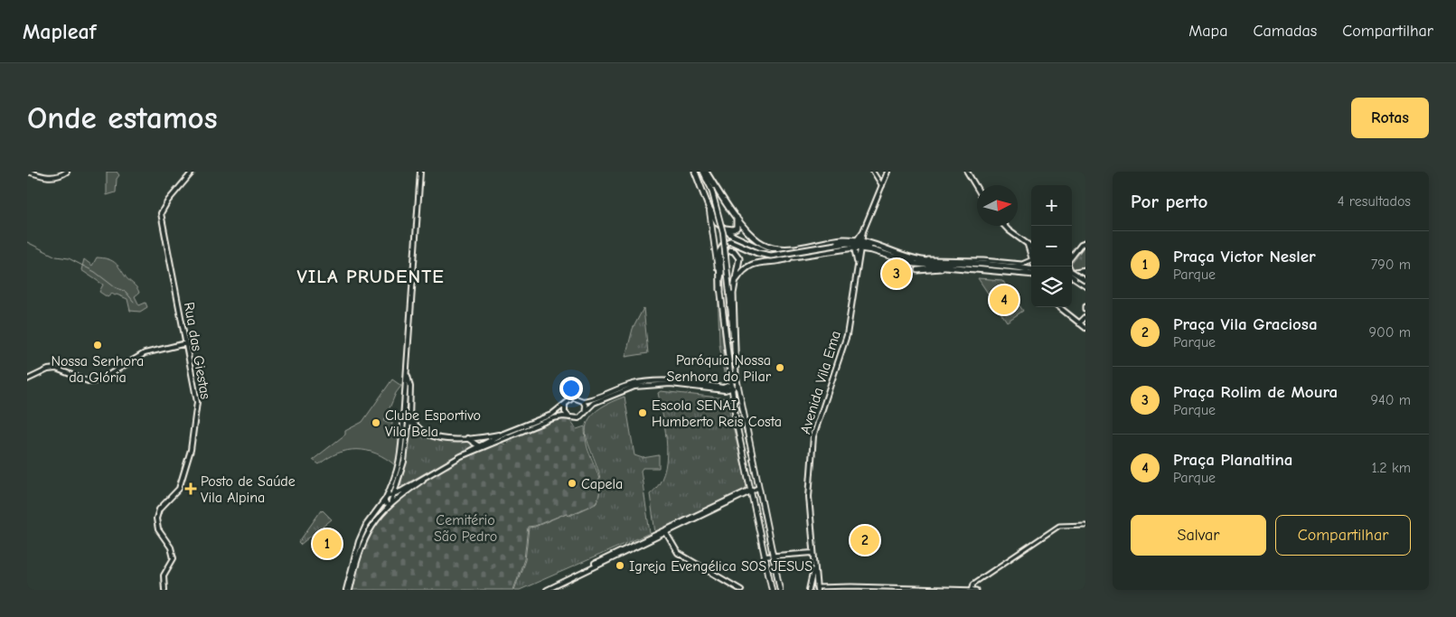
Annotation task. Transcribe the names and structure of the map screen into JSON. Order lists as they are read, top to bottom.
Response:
{
  "streets": {
    "main road": ["Rua das Giestas", "Avenida Vila Ema"]
  },
  "districts": ["VILA PRUDENTE"],
  "parks": ["Cemitério São Pedro"],
  "places": {
    "other": [
      "Nossa Senhora da Glória",
      "Paróquia Nossa Senhora do Pilar",
      "Escola SENAI Humberto Reis Costa",
      "Clube Esportivo Vila Bela",
      "Capela",
      "Igreja Evengélica SOS JESUS"
    ],
    "health": ["Posto de Saúde Vila Alpina"]
  },
  "north": "right",
  "page": {
    "header": "Mapleaf",
    "nav": ["Mapa", "Camadas", "Compartilhar"],
    "buttons": [
      "Rotas",
      ["Salvar", "Compartilhar"]
    ],
    "title": "Onde estamos",
    "heading": ["Por perto", "4 resultados"],
    "map_buttons": ["+", "−"],
    "list": [
      {
        "mark": "1",
        "name": "Praça Victor Nesler",
        "note": "Parque",
        "value": "790 m"
      },
      {
        "mark": "2",
        "name": "Praça Vila Graciosa",
        "note": "Parque",
        "value": "900 m"
      },
      {
        "mark": "3",
        "name": "Praça Rolim de Moura",
        "note": "Parque",
        "value": "940 m"
      },
      {
        "mark": "4",
        "name": "Praça Planaltina",
        "note": "Parque",
        "value": "1.2 km"
      }
    ],
    "pins": [
      "3",
      "4",
      "2",
      "1"
    ]
  }
}
